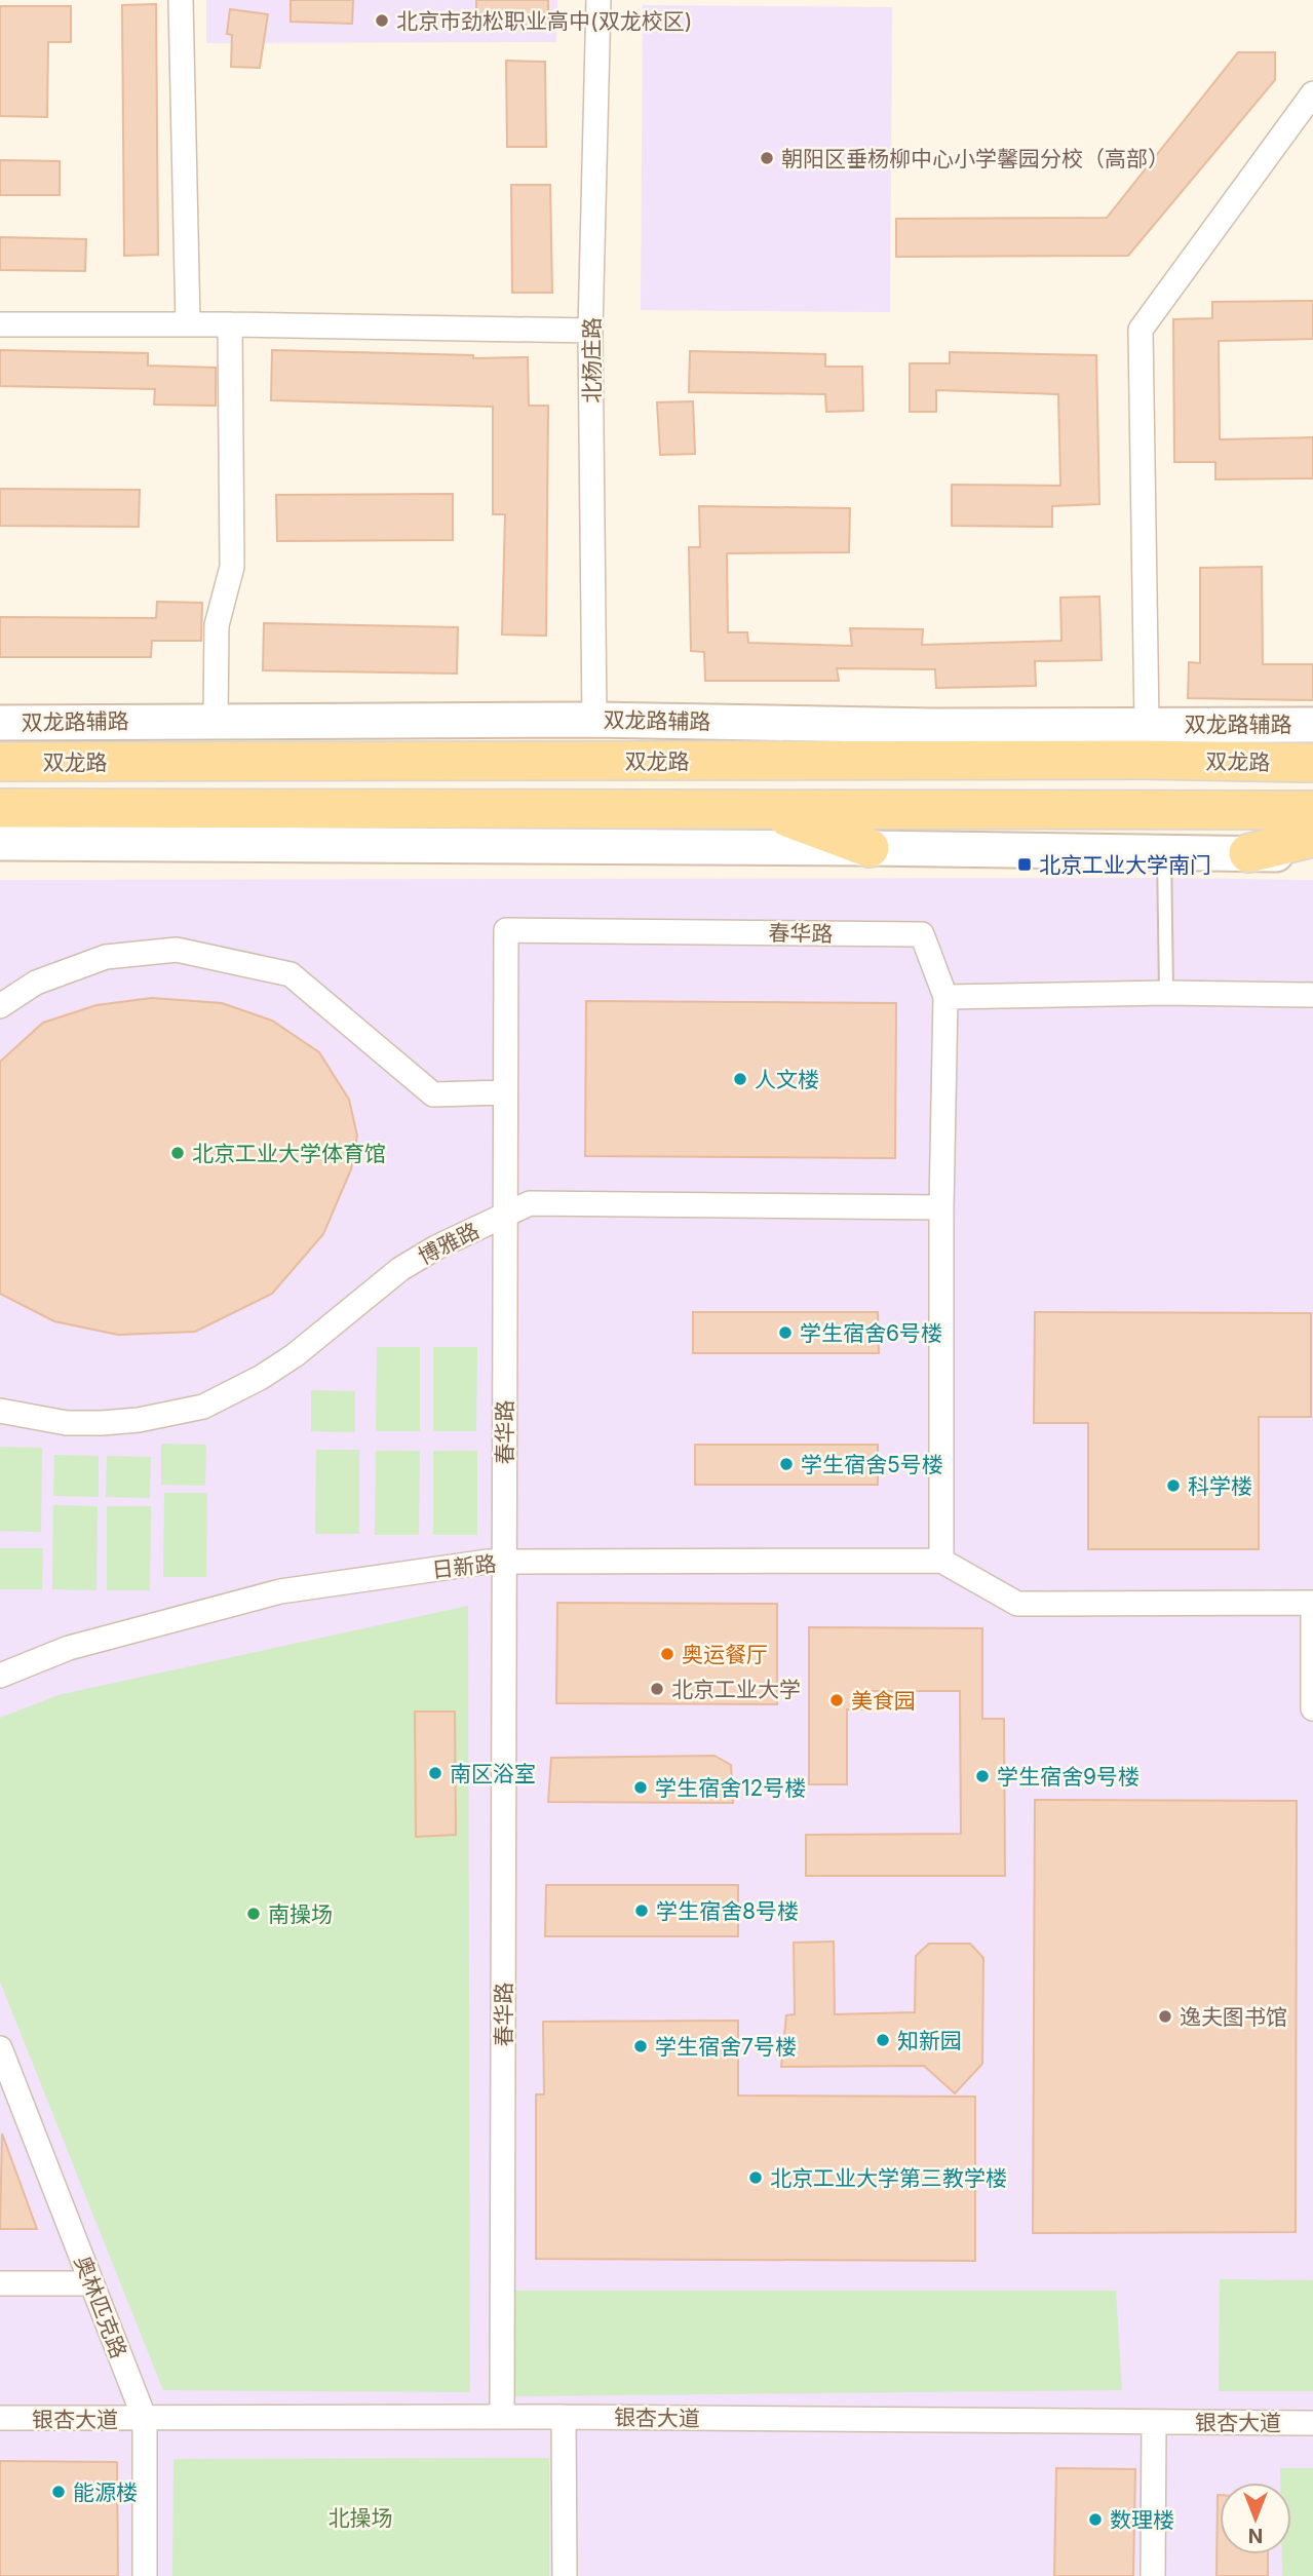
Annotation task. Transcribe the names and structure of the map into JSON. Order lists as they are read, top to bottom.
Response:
{
  "streets": {
    "main road": ["双龙路辅路", "双龙路"],
    "street": [
      "北杨庄路",
      "春华路",
      "博雅路",
      "日新路",
      "奥林匹克路",
      "银杏大道"
    ]
  },
  "crossings": [
    ["北杨庄路", "双龙路辅路"],
    ["春华路", "博雅路"],
    ["春华路", "日新路"],
    ["春华路", "银杏大道"],
    ["奥林匹克路", "银杏大道"]
  ],
  "parks": ["北操场"],
  "places": {
    "other": [
      "北京市劲松职业高中(双龙校区)",
      "朝阳区垂杨柳中心小学馨园分校（高部）",
      "人文楼",
      "北京工业大学体育馆",
      "学生宿舍6号楼",
      "学生宿舍5号楼",
      "科学楼",
      "奥运餐厅",
      "北京工业大学",
      "美食园",
      "南区浴室",
      "学生宿舍9号楼",
      "学生宿舍12号楼",
      "学生宿舍8号楼",
      "南操场",
      "逸夫图书馆",
      "知新园",
      "学生宿舍7号楼",
      "北京工业大学第三教学楼",
      "能源楼",
      "数理楼"
    ],
    "transit": ["北京工业大学南门"]
  },
  "north": "bottom"
}
